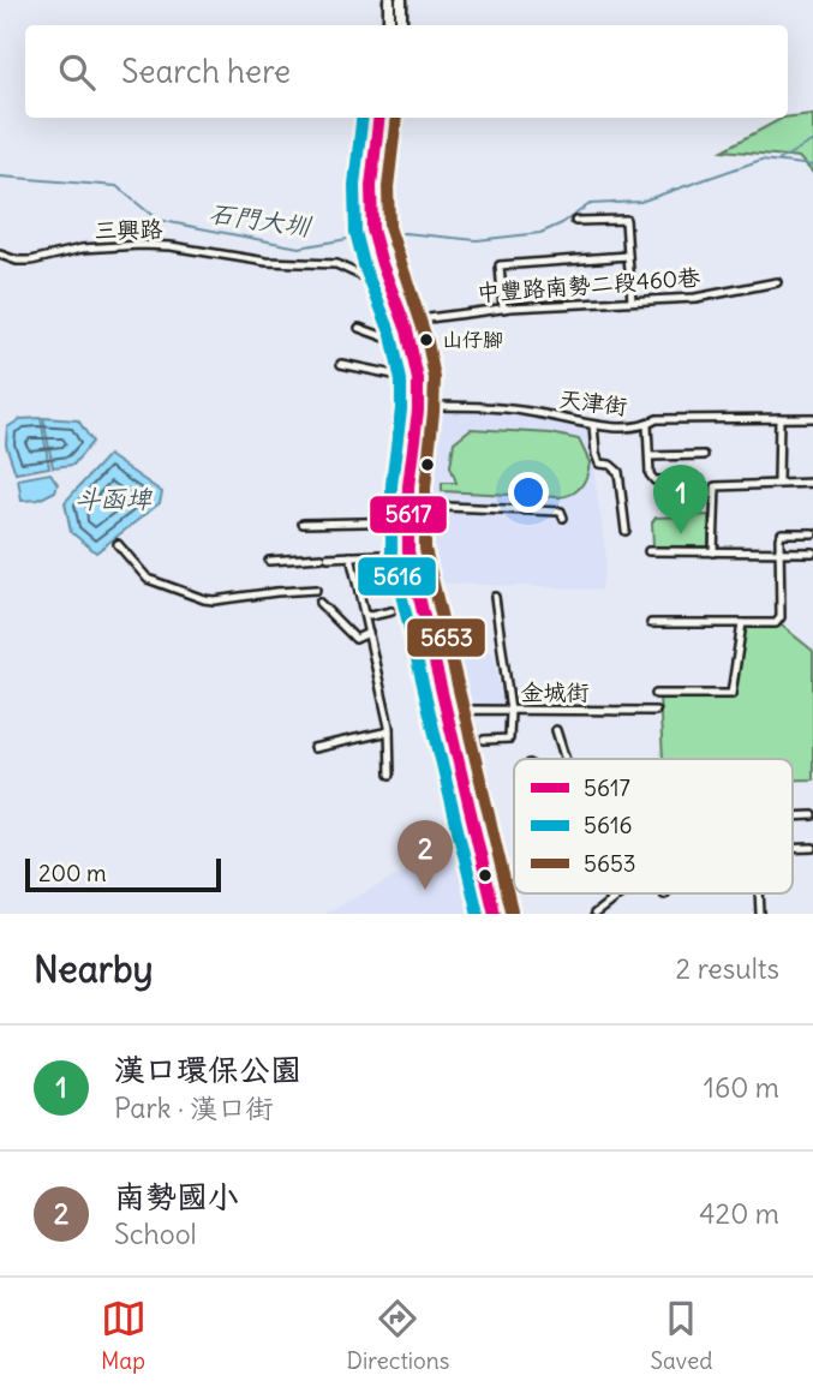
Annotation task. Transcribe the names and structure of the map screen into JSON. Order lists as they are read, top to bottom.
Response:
{
  "streets": {
    "street": [
      "三興路",
      "中豐路南勢二段460巷",
      "天津街",
      "金城街"
    ]
  },
  "water": ["石門大圳", "斗函埤"],
  "places": ["山仔腳"],
  "lines": ["transit line 5617", "transit line 5616", "transit line 5653"],
  "legend": ["5617", "5616", "5653"],
  "scale_bar": "200 m",
  "page": {
    "search": "Search here",
    "pins": ["1", "2"],
    "scale": "200 m",
    "heading": ["Nearby", "2 results"],
    "list": [
      {
        "mark": "1",
        "name": "漢口環保公園",
        "note": "Park · 漢口街",
        "value": "160 m"
      },
      {
        "mark": "2",
        "name": "南勢國小",
        "note": "School",
        "value": "420 m"
      }
    ],
    "nav": ["Map", "Directions", "Saved"]
  }
}
